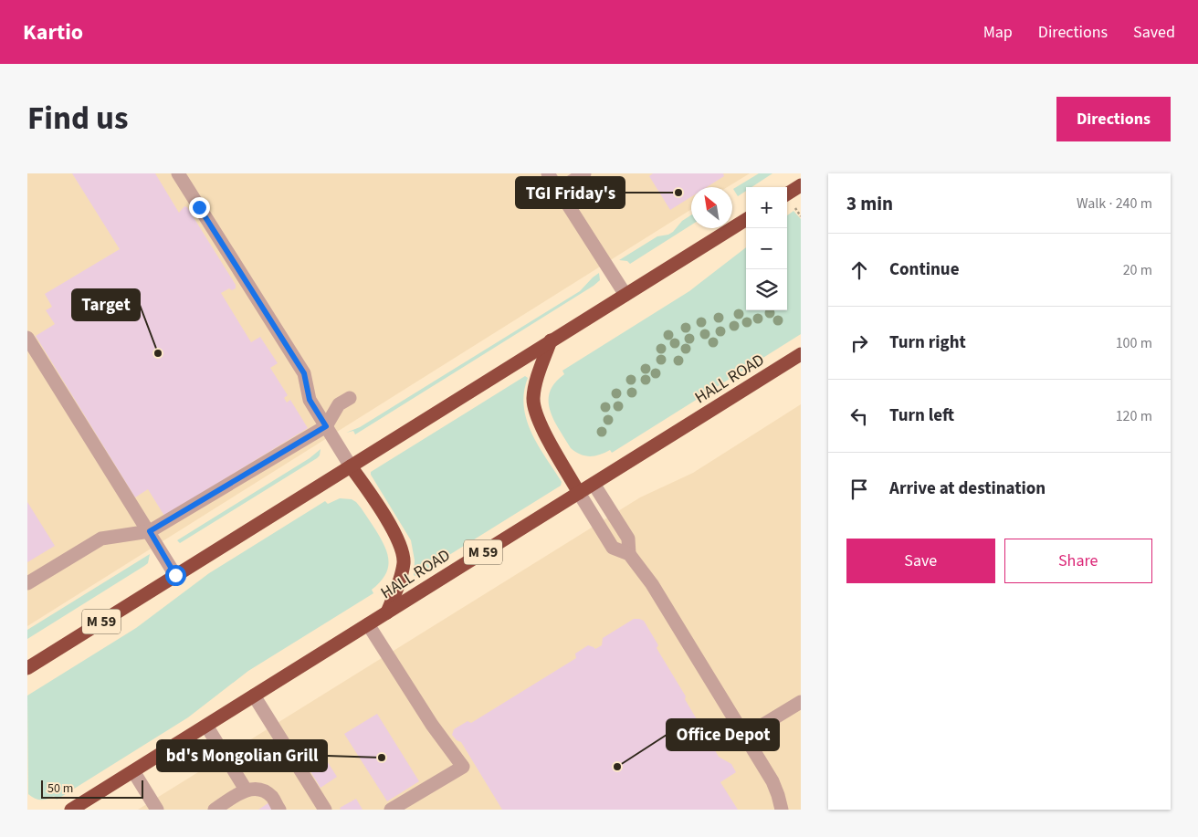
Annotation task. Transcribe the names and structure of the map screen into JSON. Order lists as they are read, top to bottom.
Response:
{
  "streets": {
    "highway": ["HALL ROAD", "M 59"]
  },
  "places": [
    "TGI Friday's",
    "Target",
    "bd's Mongolian Grill",
    "Office Depot"
  ],
  "scale_bar": "50 m",
  "north": "top left",
  "page": {
    "header": "Kartio",
    "nav": ["Map", "Directions", "Saved"],
    "title": "Find us",
    "buttons": [
      "Directions",
      ["Save", "Share"]
    ],
    "heading": ["3 min", "Walk · 240 m"],
    "map_buttons": ["+", "−"],
    "list": [
      ["Continue", "20 m"],
      ["Turn right", "100 m"],
      ["Turn left", "120 m"],
      "Arrive at destination"
    ],
    "scale": "50 m"
  }
}
